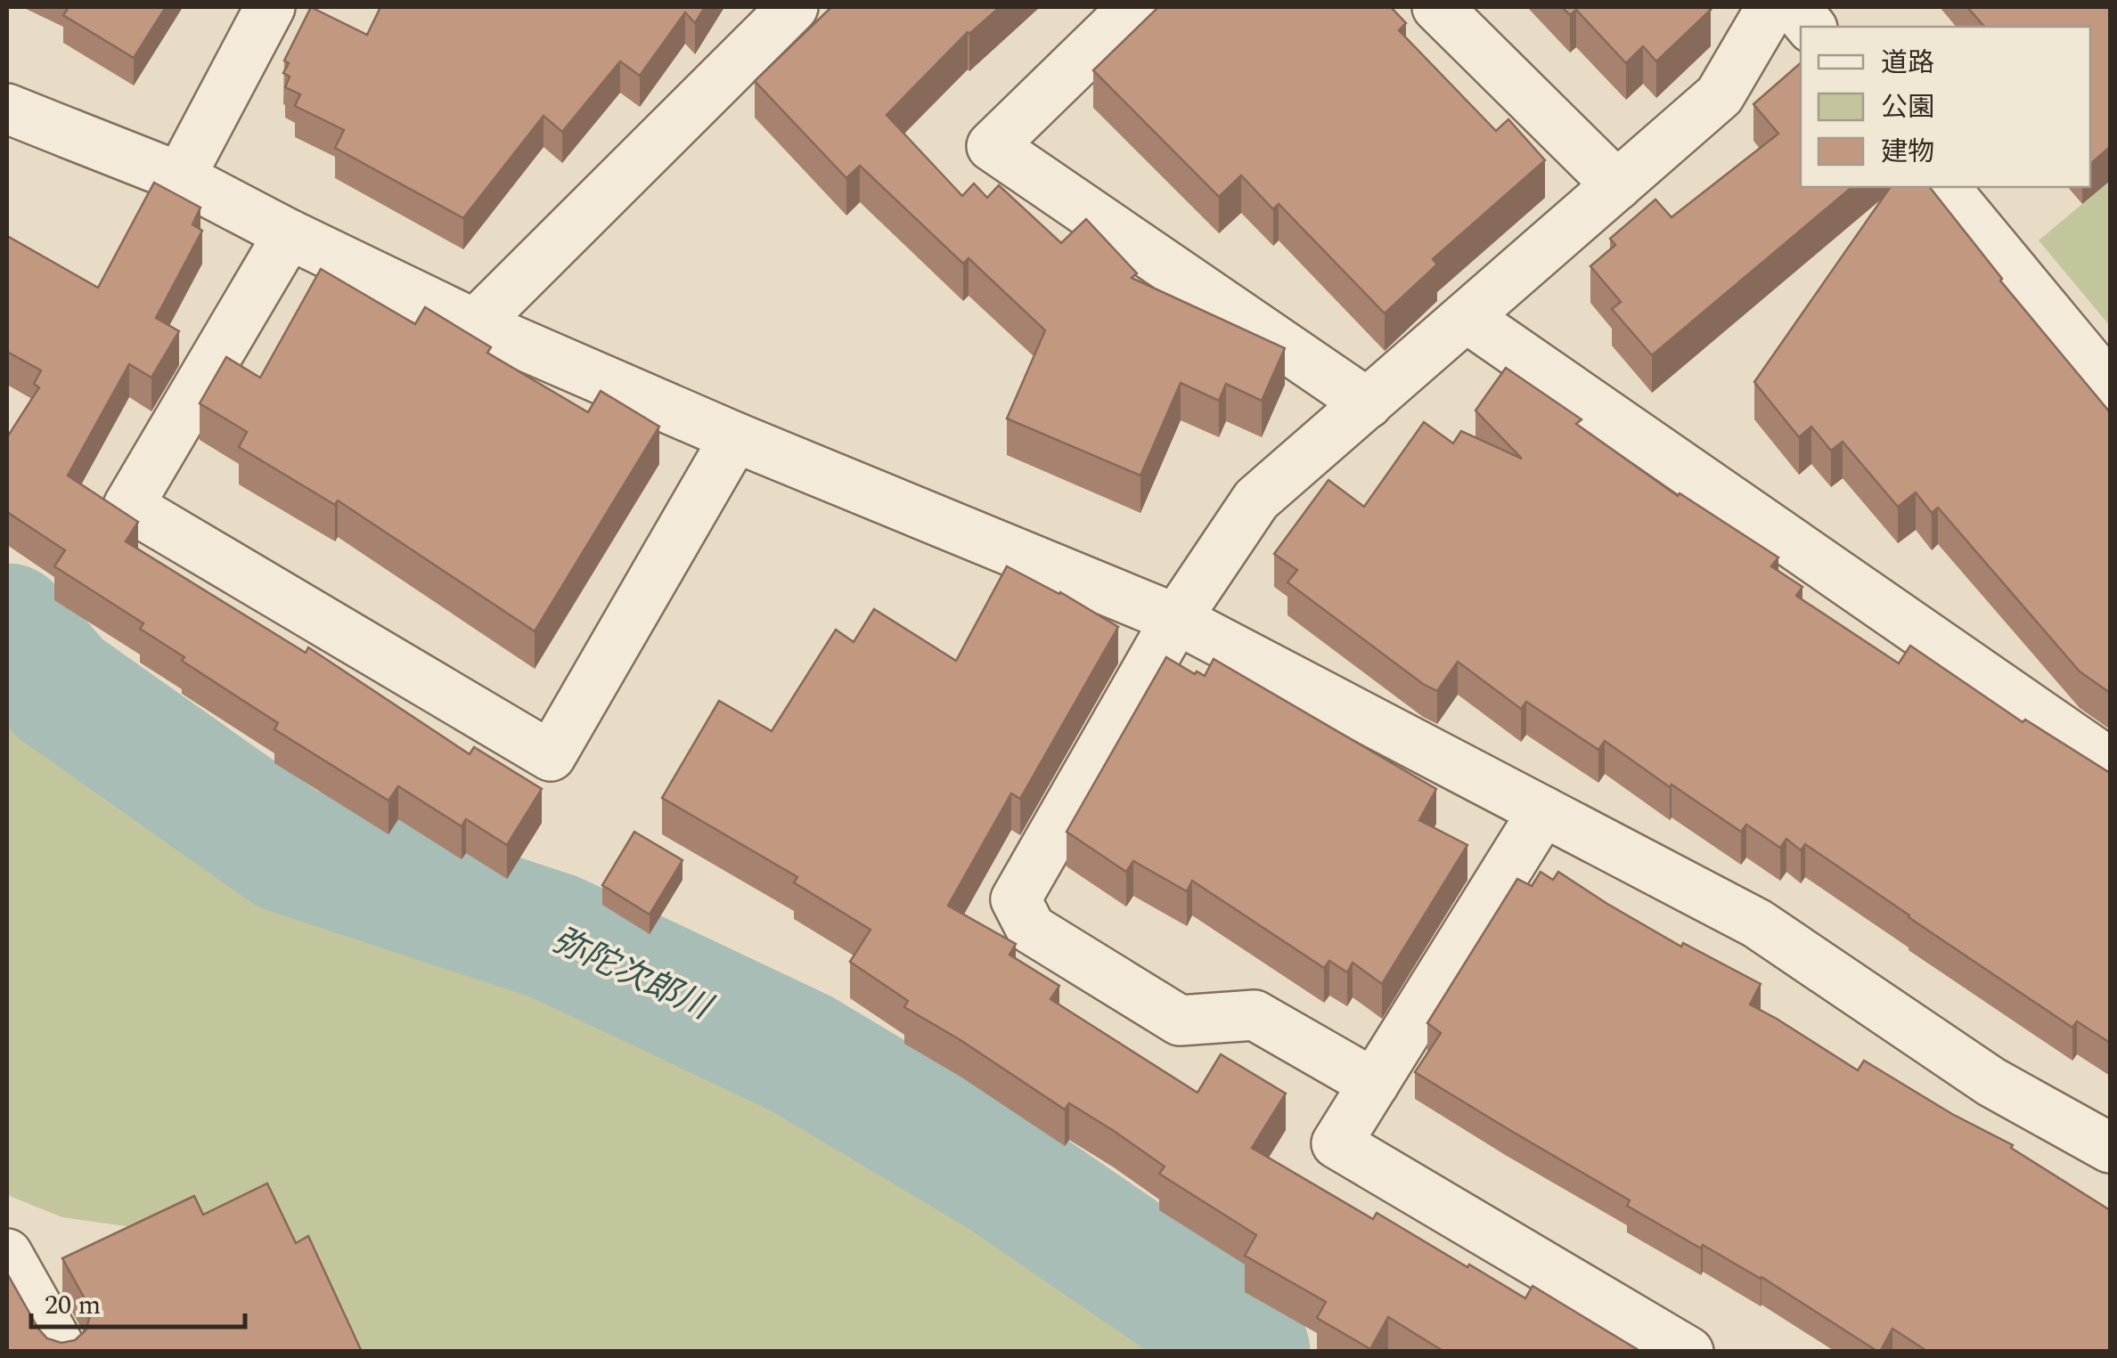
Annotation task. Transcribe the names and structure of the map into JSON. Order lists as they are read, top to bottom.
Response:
{
  "water": ["弥陀次郎川"],
  "legend": ["道路", "公園", "建物"],
  "scale_bar": "20 m"
}
